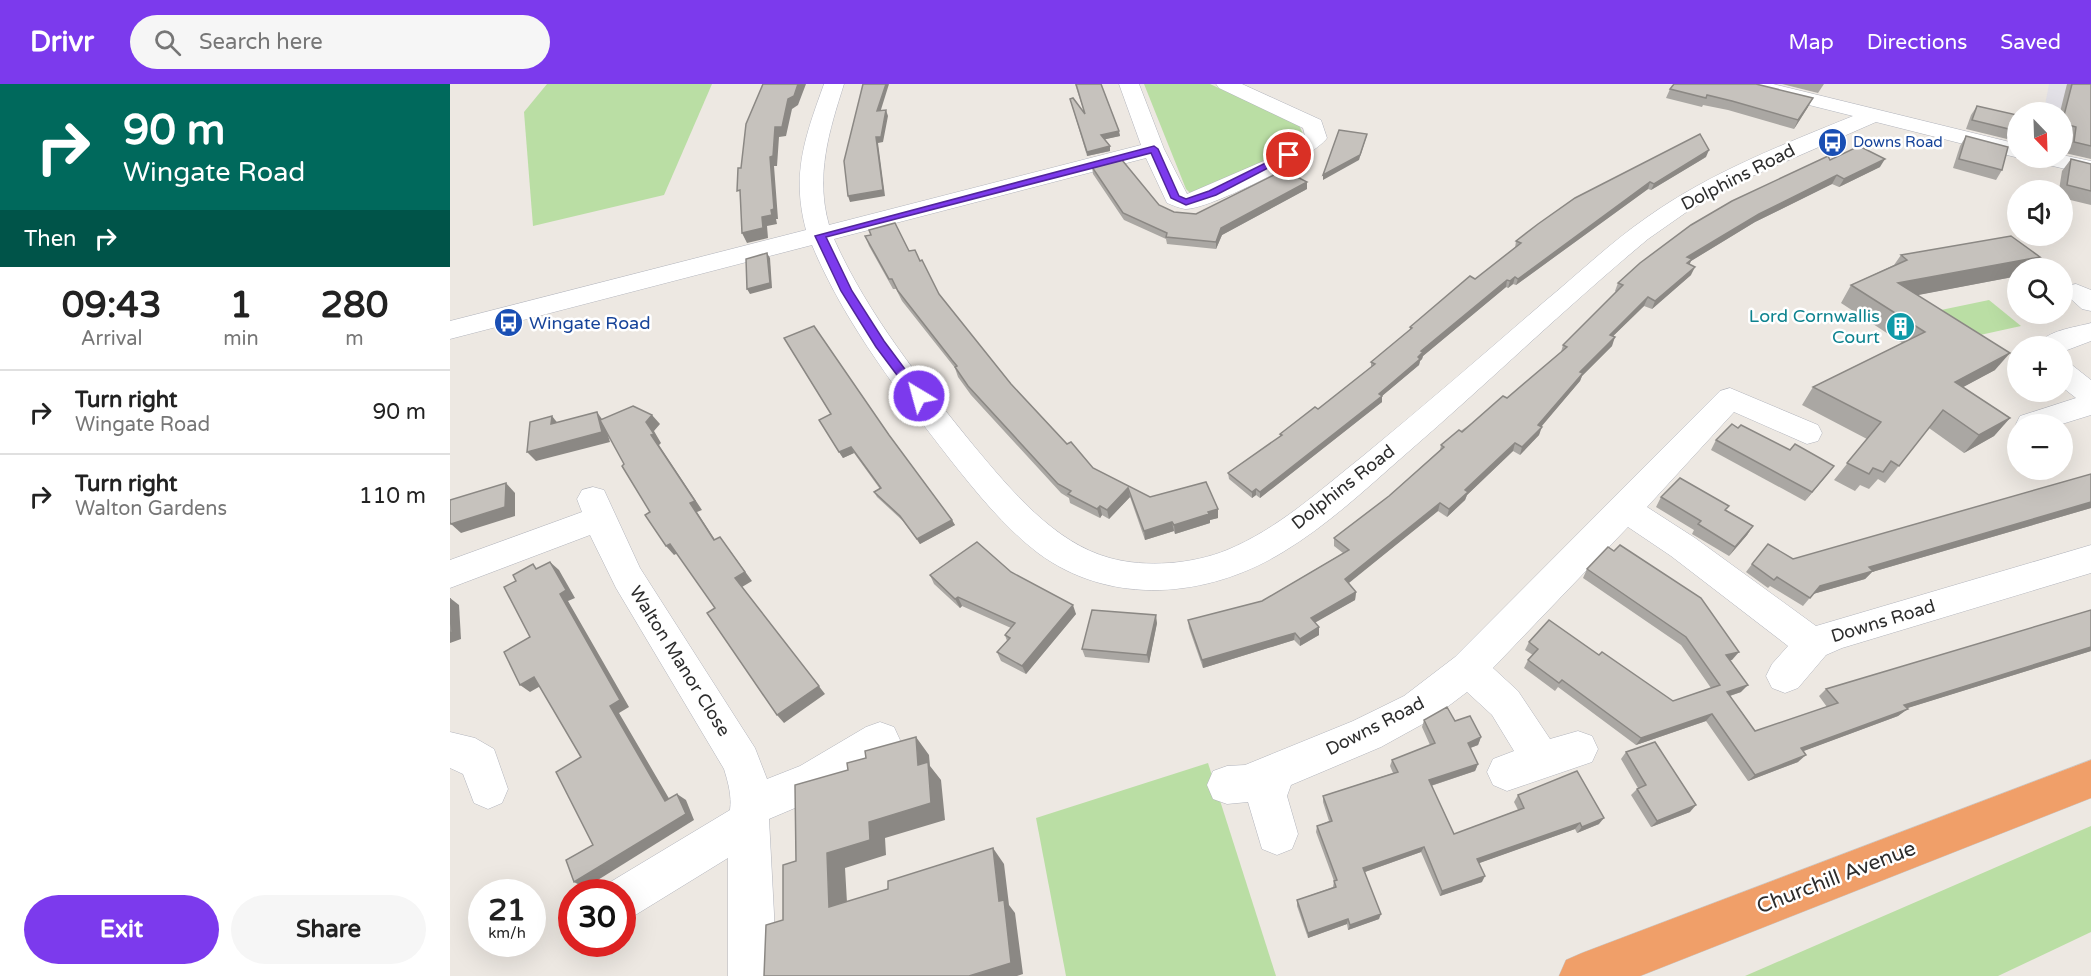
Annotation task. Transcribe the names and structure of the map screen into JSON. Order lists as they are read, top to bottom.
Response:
{
  "streets": {
    "highway": ["Churchill Avenue"],
    "street": ["Dolphins Road", "Downs Road", "Walton Manor Close"]
  },
  "places": {
    "bus stop": ["Downs Road", "Wingate Road"],
    "building": ["Lord Cornwallis Court"]
  },
  "north": "bottom right",
  "page": {
    "header": "Drivr",
    "search": "Search here",
    "nav": ["Map", "Directions", "Saved"],
    "turn": ["90 m", "Wingate Road"],
    "map_buttons": ["+", "−"],
    "then": "Then",
    "eta": [
      "09:43",
      "Arrival",
      "1",
      "min",
      "280",
      "m"
    ],
    "list": [
      {
        "name": "Turn right",
        "note": "Wingate Road",
        "value": "90 m"
      },
      {
        "name": "Turn right",
        "note": "Walton Gardens",
        "value": "110 m"
      }
    ],
    "speed": "21 km/h",
    "limit": "30",
    "buttons": ["Exit", "Share"]
  }
}
